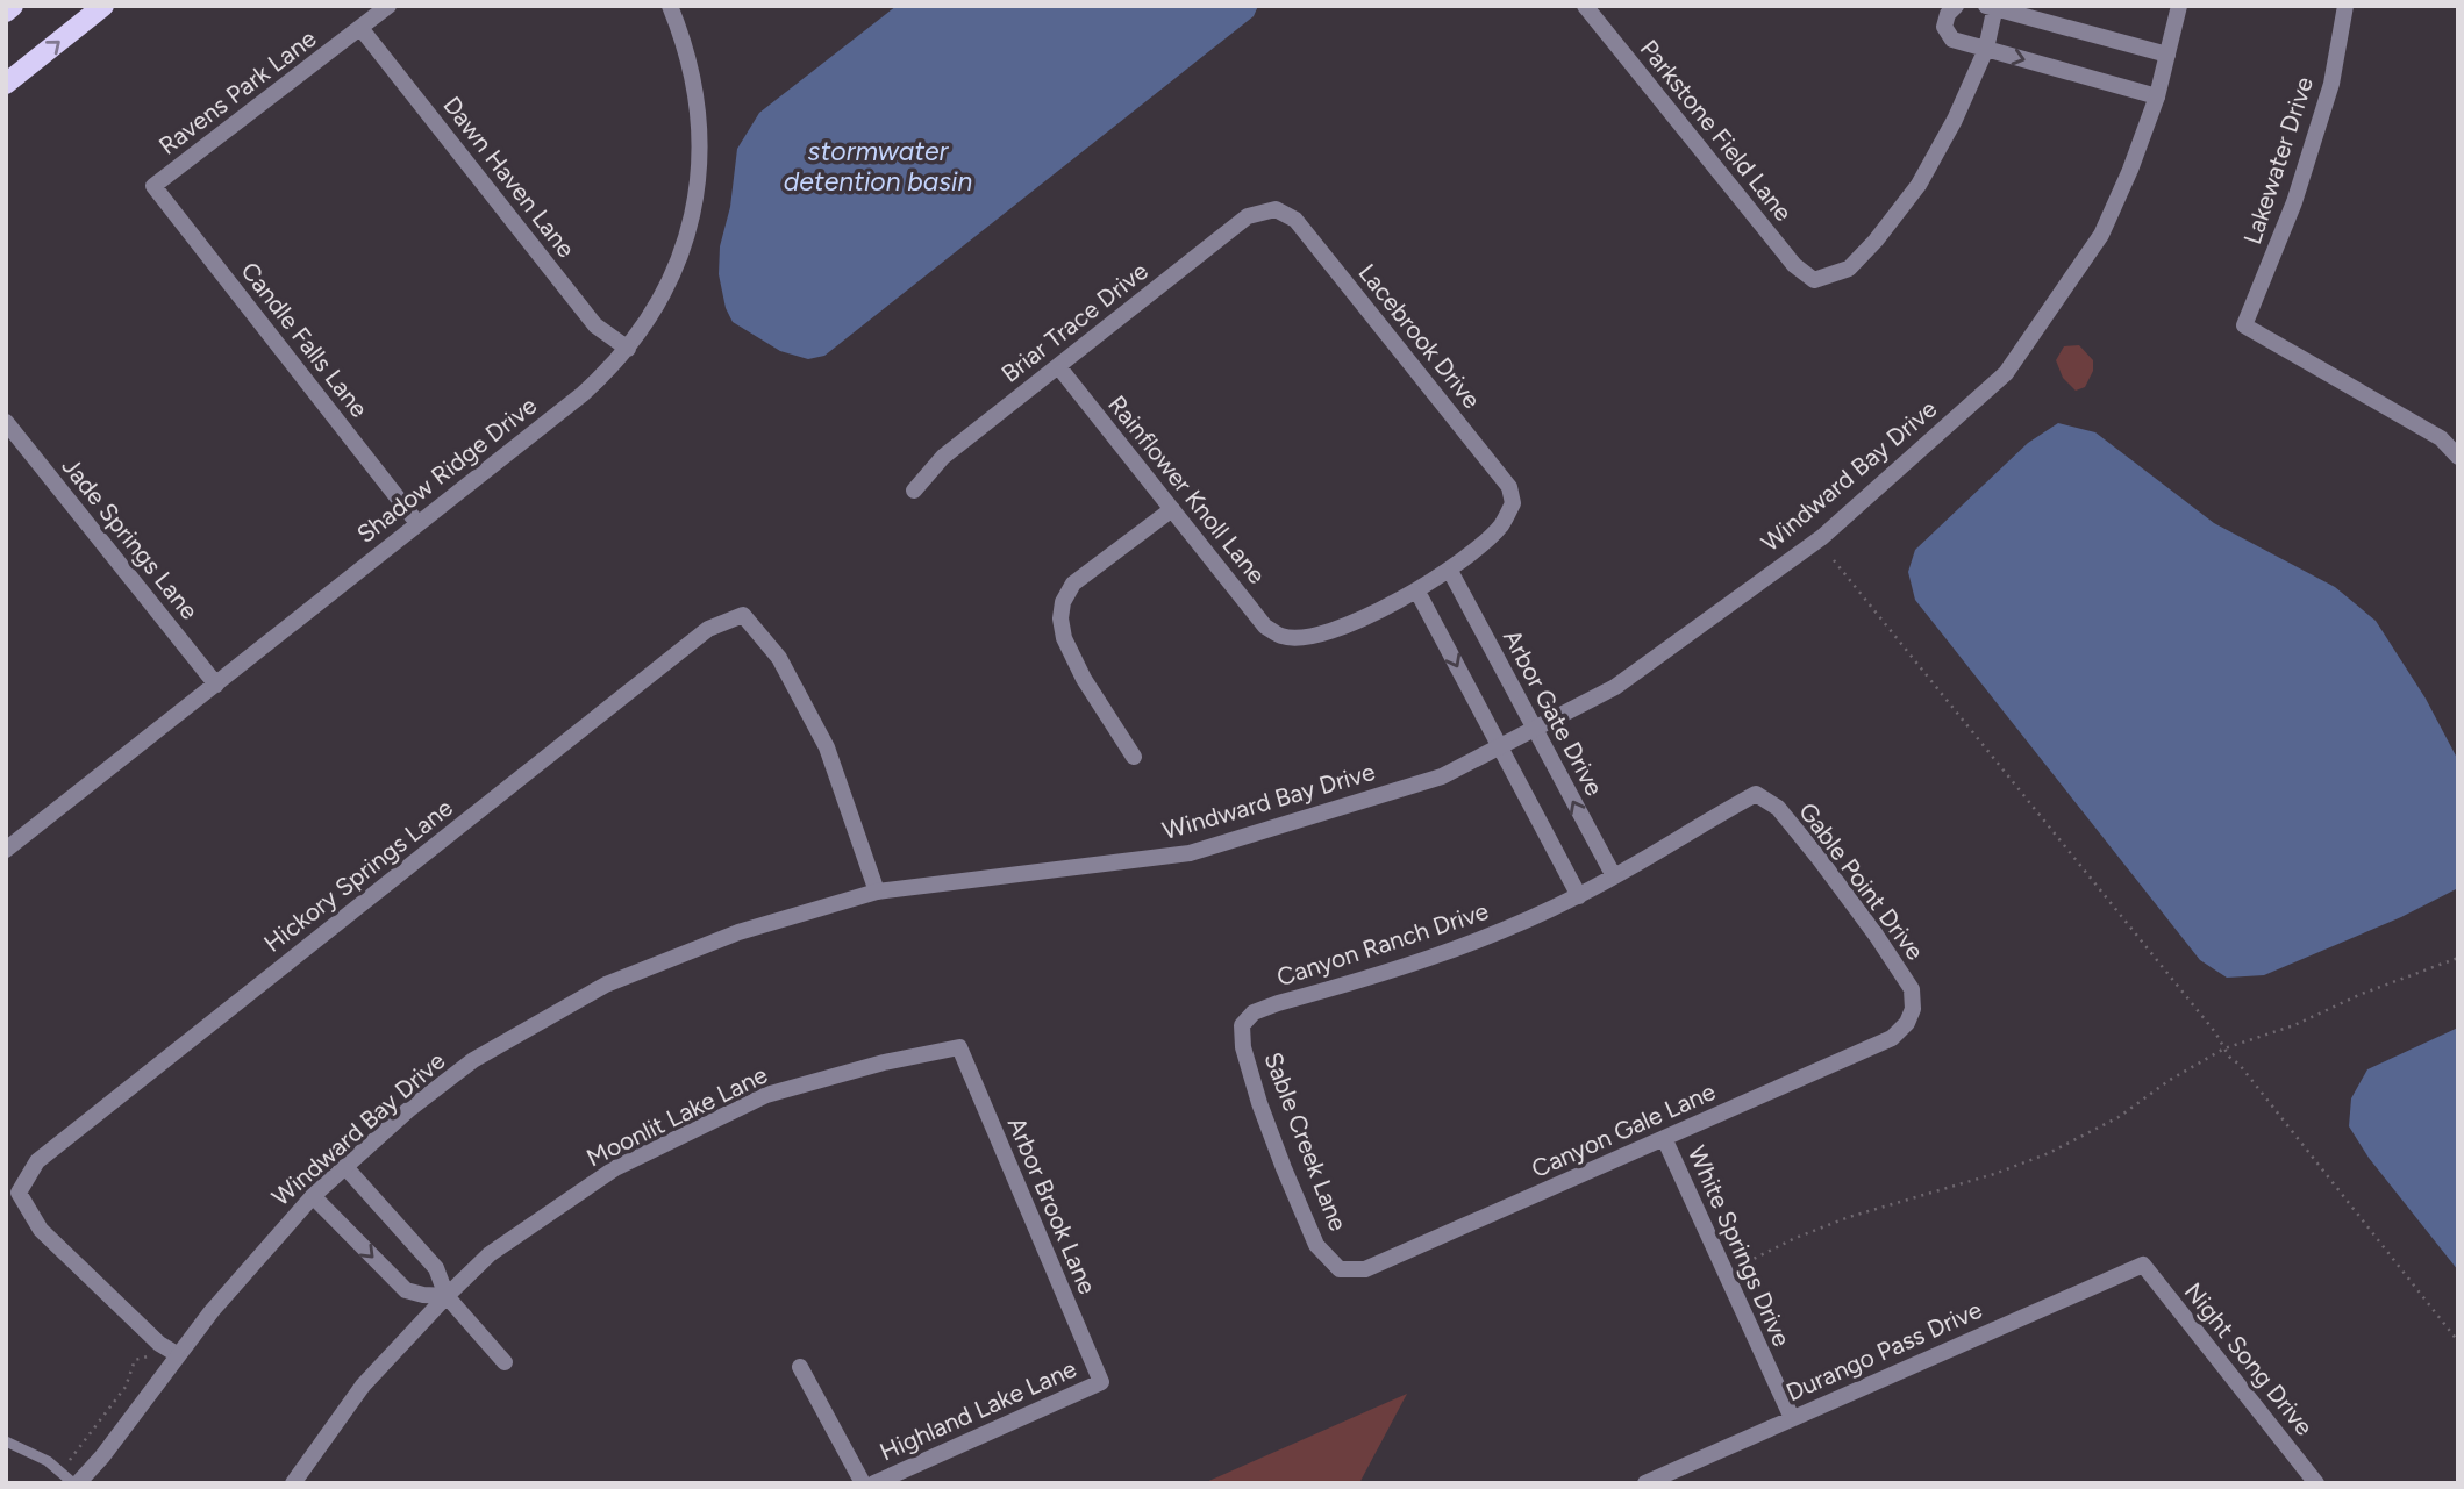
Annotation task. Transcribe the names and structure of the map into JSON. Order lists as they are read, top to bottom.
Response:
{
  "streets": {
    "street": [
      "Ravens Park Lane",
      "Parkstone Field Lane",
      "Lakewater Drive",
      "Dawn Haven Lane",
      "Briar Trace Drive",
      "Lacebrook Drive",
      "Candle Falls Lane",
      "Shadow Ridge Drive",
      "Windward Bay Drive",
      "Rainflower Knoll Lane",
      "Jade Springs Lane",
      "Arbor Gate Drive",
      "Hickory Springs Lane",
      "Gable Point Drive",
      "Canyon Ranch Drive",
      "Moonlit Lake Lane",
      "Canyon Gale Lane",
      "Sable Creek Lane",
      "Arbor Brook Lane",
      "White Springs Drive",
      "Durango Pass Drive",
      "Night Song Drive",
      "Highland Lake Lane"
    ]
  },
  "crossings": [
    ["Ravens Park Lane", "Dawn Haven Lane"],
    ["Ravens Park Lane", "Candle Falls Lane"],
    ["Dawn Haven Lane", "Shadow Ridge Drive"],
    ["Briar Trace Drive", "Lacebrook Drive"],
    ["Briar Trace Drive", "Rainflower Knoll Lane"],
    ["Lacebrook Drive", "Arbor Gate Drive"],
    ["Candle Falls Lane", "Shadow Ridge Drive"],
    ["Shadow Ridge Drive", "Jade Springs Lane"],
    ["Windward Bay Drive", "Arbor Gate Drive"],
    ["Windward Bay Drive", "Hickory Springs Lane"],
    ["Arbor Gate Drive", "Canyon Ranch Drive"],
    ["Gable Point Drive", "Canyon Ranch Drive"],
    ["Gable Point Drive", "Canyon Gale Lane"],
    ["Canyon Ranch Drive", "Sable Creek Lane"],
    ["Moonlit Lake Lane", "Arbor Brook Lane"],
    ["Canyon Gale Lane", "Sable Creek Lane"],
    ["Canyon Gale Lane", "White Springs Drive"],
    ["Arbor Brook Lane", "Highland Lake Lane"],
    ["White Springs Drive", "Durango Pass Drive"],
    ["Durango Pass Drive", "Night Song Drive"]
  ],
  "water": ["stormwater detention basin"]
}
